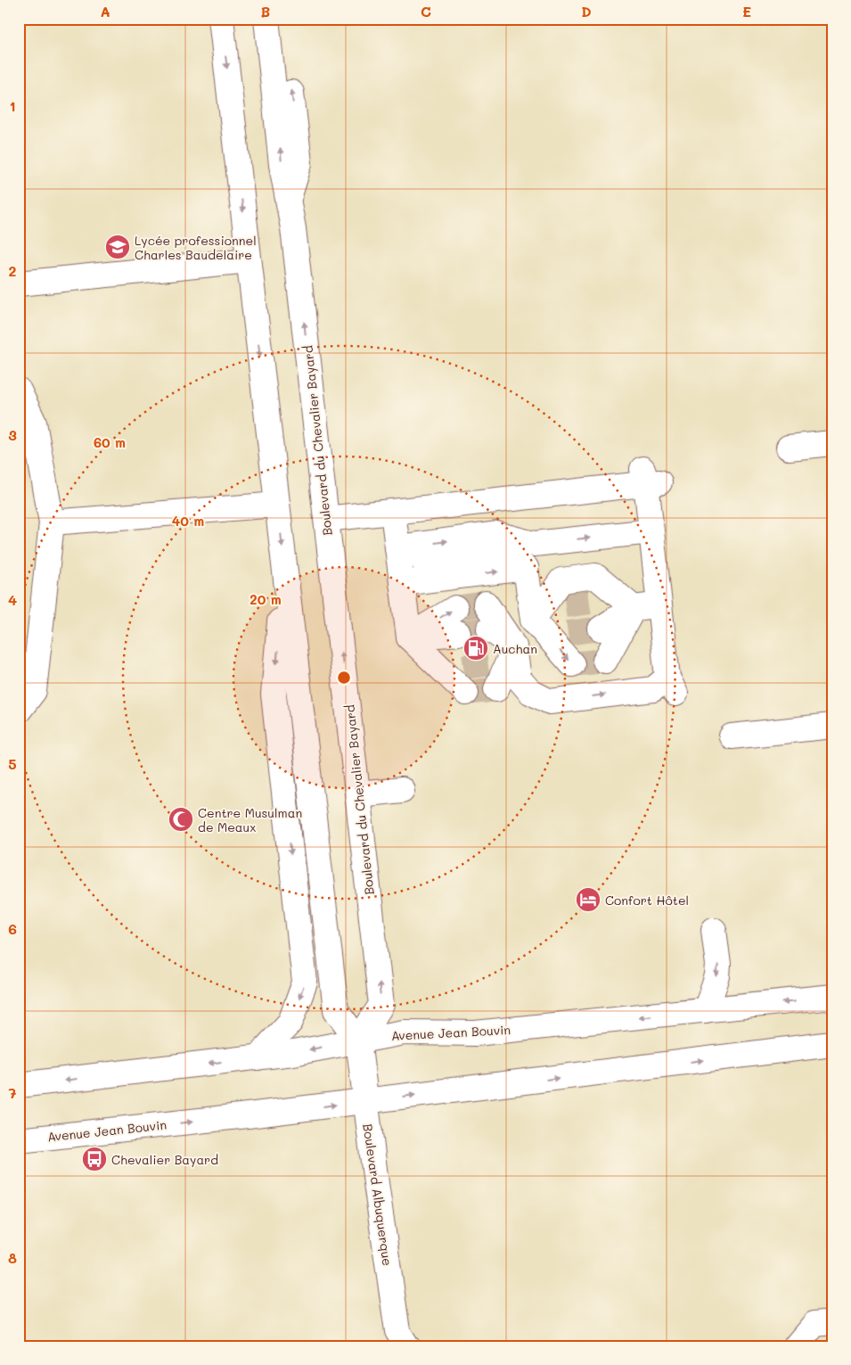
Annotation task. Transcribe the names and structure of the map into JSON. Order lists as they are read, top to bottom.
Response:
{
  "streets": {
    "street": ["Boulevard du Chevalier Bayard", "Avenue Jean Bouvin", "Boulevard Albuquerque"]
  },
  "crossings": [
    ["Boulevard du Chevalier Bayard", "Avenue Jean Bouvin"],
    ["Boulevard du Chevalier Bayard", "Boulevard Albuquerque"],
    ["Avenue Jean Bouvin", "Boulevard Albuquerque"]
  ],
  "places": {
    "school or university": ["Lycée professionnel Charles Baudelaire"],
    "fuel station": ["Auchan"],
    "mosque": ["Centre Musulman de Meaux"],
    "hotel": ["Confort Hôtel"],
    "bus stop": ["Chevalier Bayard"]
  },
  "grid": {
    "columns": [
      "A",
      "B",
      "C",
      "D",
      "E"
    ],
    "rows": [
      "1",
      "2",
      "3",
      "4",
      "5",
      "6",
      "7",
      "8"
    ]
  },
  "rings": ["60 m", "40 m", "20 m"]
}
